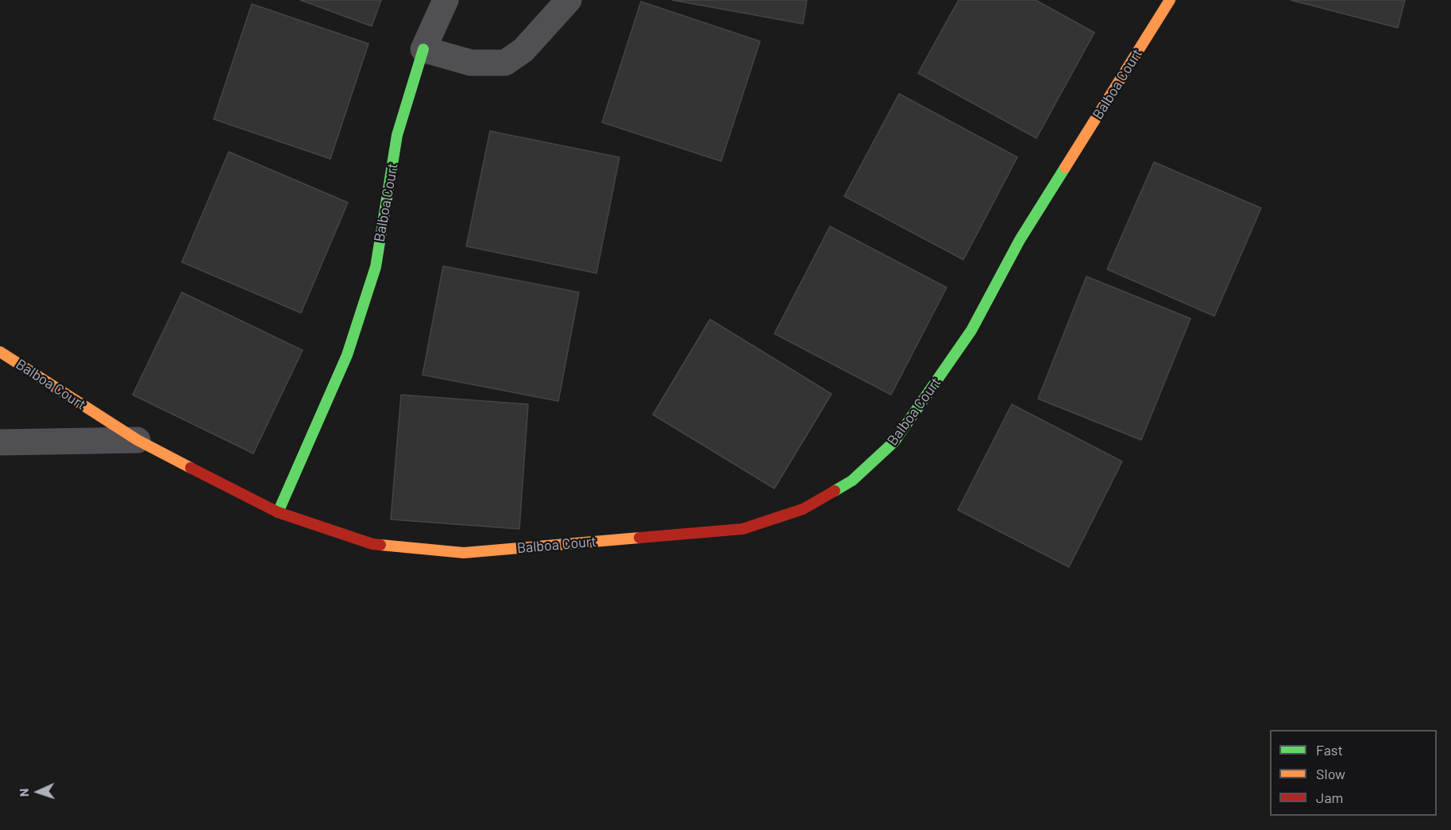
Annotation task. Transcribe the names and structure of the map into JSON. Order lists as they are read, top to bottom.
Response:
{
  "streets": {
    "street": ["Balboa Court"]
  },
  "legend": ["Fast", "Slow", "Jam"],
  "north": "left"
}
